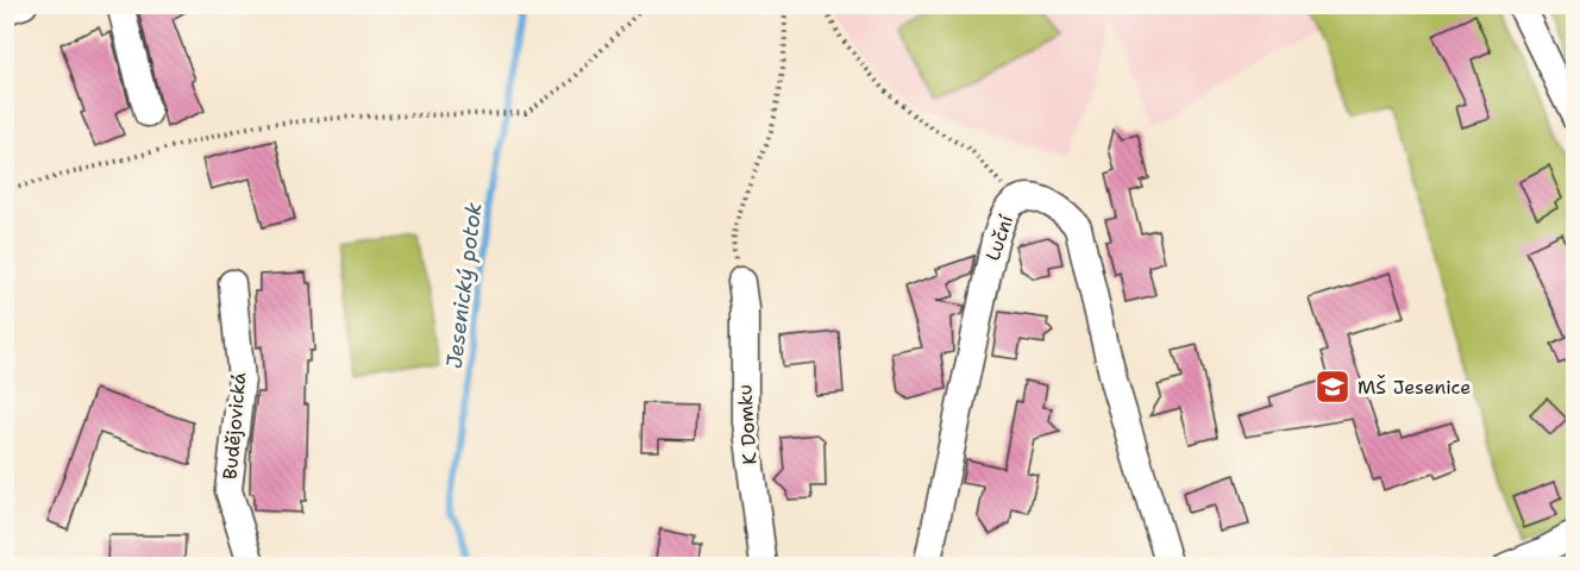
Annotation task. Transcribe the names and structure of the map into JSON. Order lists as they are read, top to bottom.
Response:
{
  "streets": {
    "street": ["Luční", "K Domku", "Budějovická"]
  },
  "water": ["Jesenický potok"],
  "places": {
    "school or university": ["MŠ Jesenice"]
  }
}
